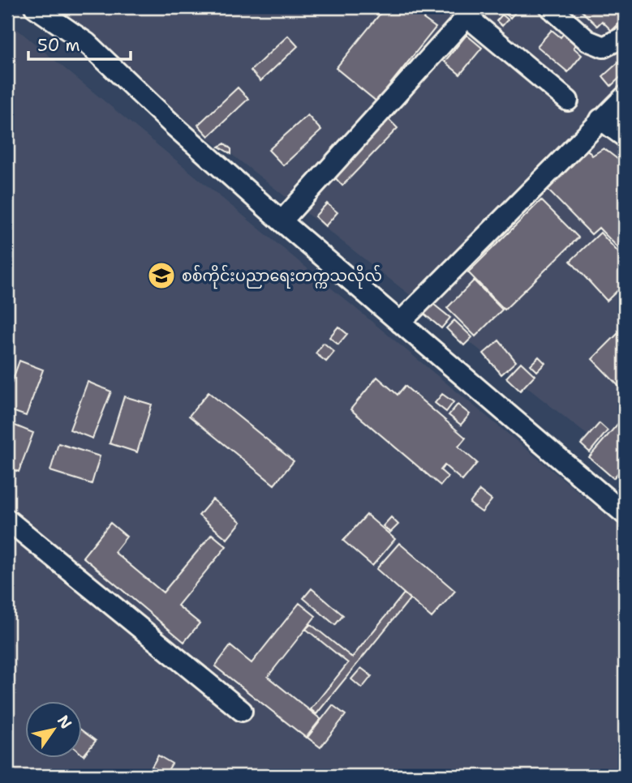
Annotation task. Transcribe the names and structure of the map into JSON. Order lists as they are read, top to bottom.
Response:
{
  "places": {
    "school or university": ["စစ်ကိုင်းပညာရေးတက္ကသလိုလ်"]
  },
  "scale_bar": "50 m",
  "north": "top right"
}
